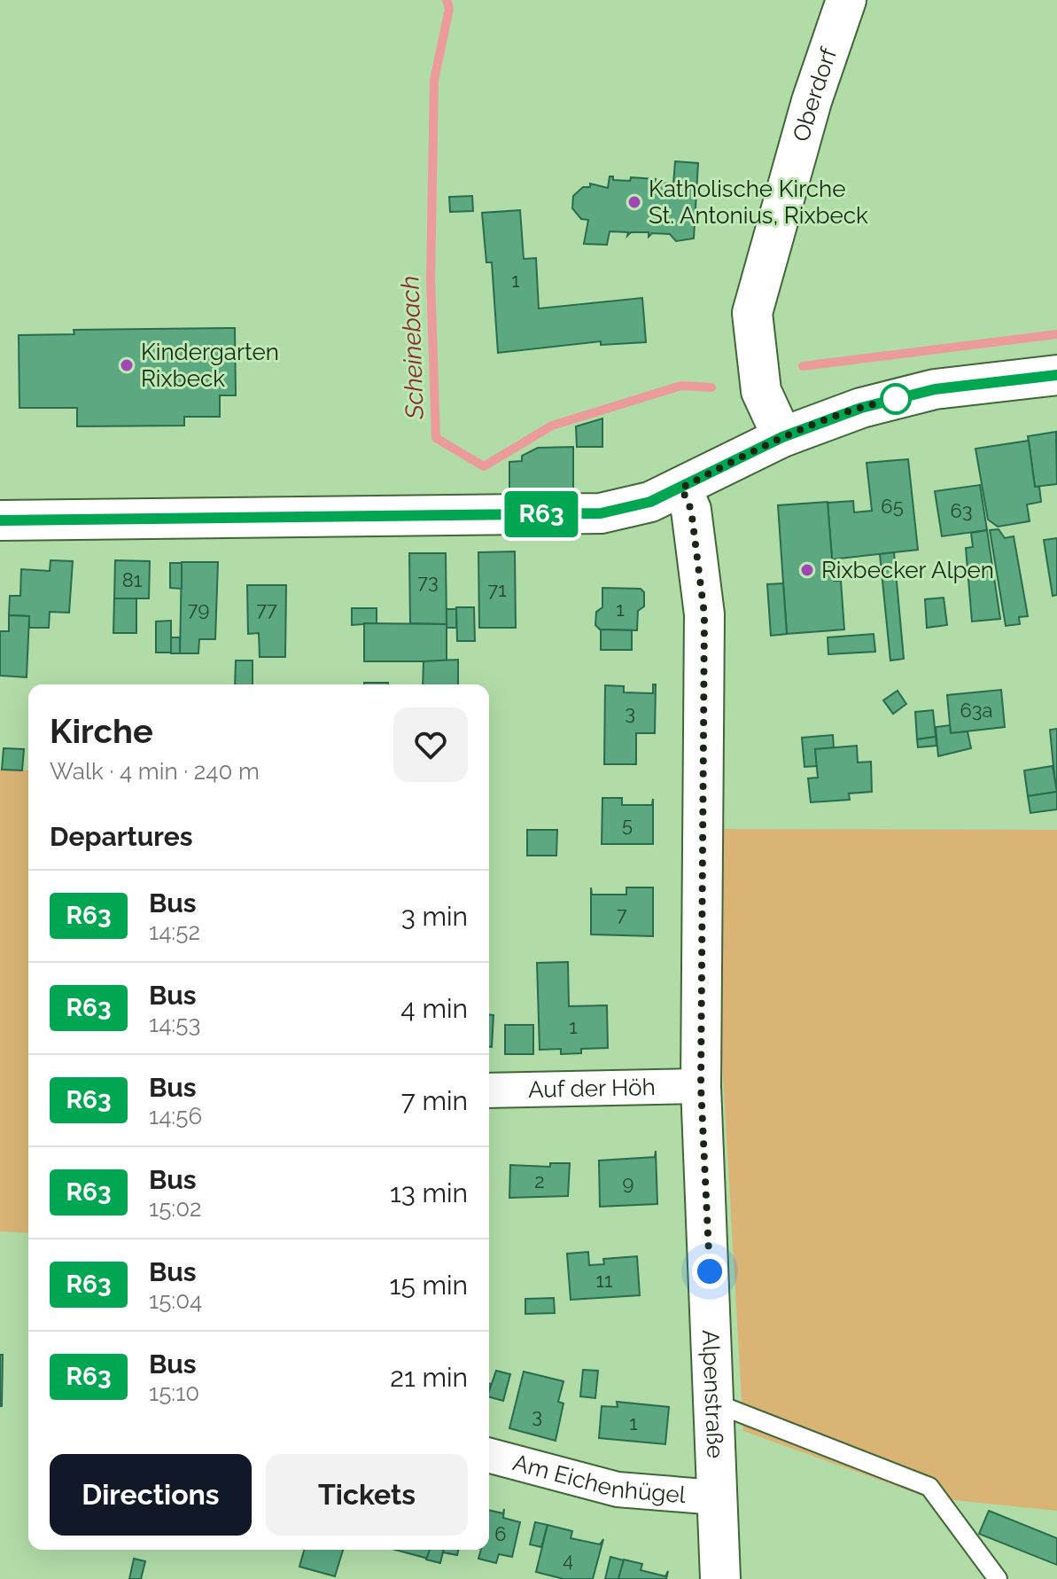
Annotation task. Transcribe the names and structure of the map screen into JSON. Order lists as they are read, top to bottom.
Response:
{
  "streets": {
    "street": [
      "Oberdorf",
      "Auf der Höh",
      "Alpenstraße",
      "Am Eichenhügel"
    ]
  },
  "crossings": [
    ["Auf der Höh", "Alpenstraße"],
    ["Alpenstraße", "Am Eichenhügel"]
  ],
  "water": ["Scheinebach"],
  "places": ["Katholische Kirche St. Antonius, Rixbeck", "Kindergarten Rixbeck", "Rixbecker Alpen"],
  "lines": ["bus line R63"],
  "house_numbers": [
    "1",
    "65",
    "63",
    "81",
    "73",
    "71",
    "79",
    "77",
    "1",
    "63a",
    "3",
    "5",
    "7",
    "1",
    "2",
    "9",
    "11",
    "3",
    "1",
    "6",
    "4"
  ],
  "page": {
    "on_map": "R63",
    "heading": [
      ["Kirche", "Walk · 4 min · 240 m"],
      "Departures"
    ],
    "list": [
      {
        "mark": "R63",
        "name": "Bus",
        "note": "14:52",
        "value": "3 min"
      },
      {
        "mark": "R63",
        "name": "Bus",
        "note": "14:53",
        "value": "4 min"
      },
      {
        "mark": "R63",
        "name": "Bus",
        "note": "14:56",
        "value": "7 min"
      },
      {
        "mark": "R63",
        "name": "Bus",
        "note": "15:02",
        "value": "13 min"
      },
      {
        "mark": "R63",
        "name": "Bus",
        "note": "15:04",
        "value": "15 min"
      },
      {
        "mark": "R63",
        "name": "Bus",
        "note": "15:10",
        "value": "21 min"
      }
    ],
    "buttons": ["Directions", "Tickets"]
  }
}
